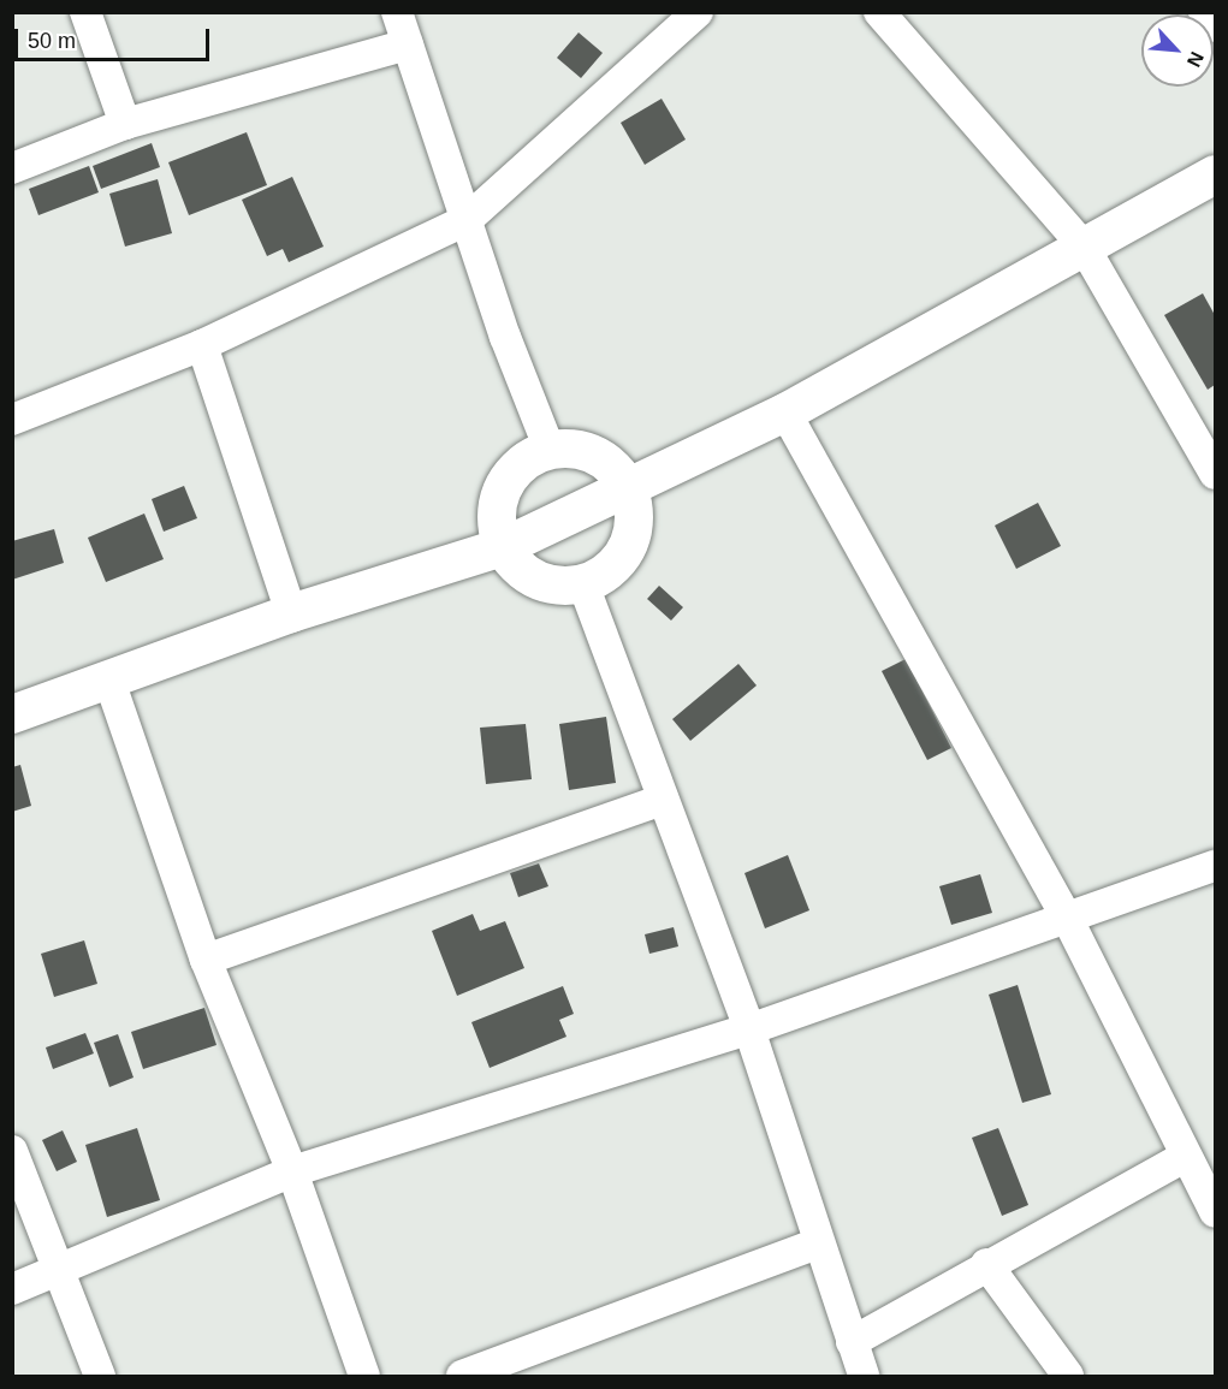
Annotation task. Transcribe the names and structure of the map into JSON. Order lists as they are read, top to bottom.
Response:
{
  "scale_bar": "50 m",
  "north": "bottom right"
}
